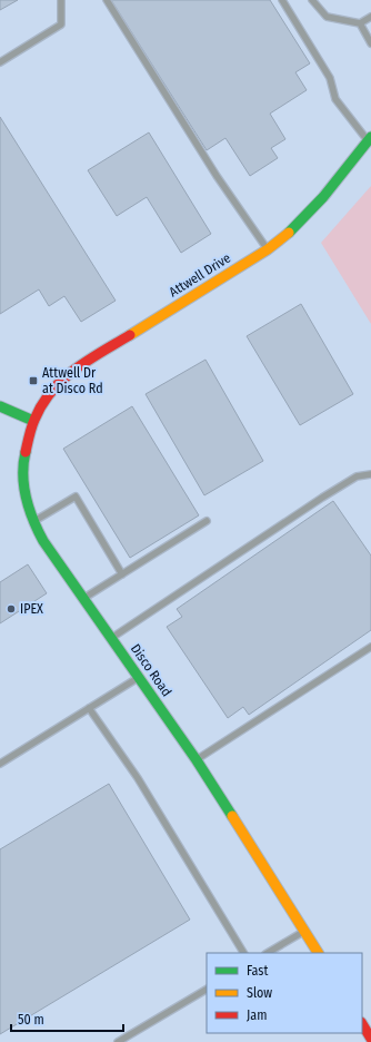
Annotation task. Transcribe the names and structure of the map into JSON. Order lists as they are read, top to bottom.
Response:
{
  "streets": {
    "main road": ["Attwell Drive", "Disco Road"]
  },
  "crossings": [
    ["Attwell Drive", "Disco Road"]
  ],
  "places": {
    "transit": ["Attwell Dr at Disco Rd"],
    "other": ["IPEX"]
  },
  "legend": ["Fast", "Slow", "Jam"],
  "scale_bar": "50 m"
}
